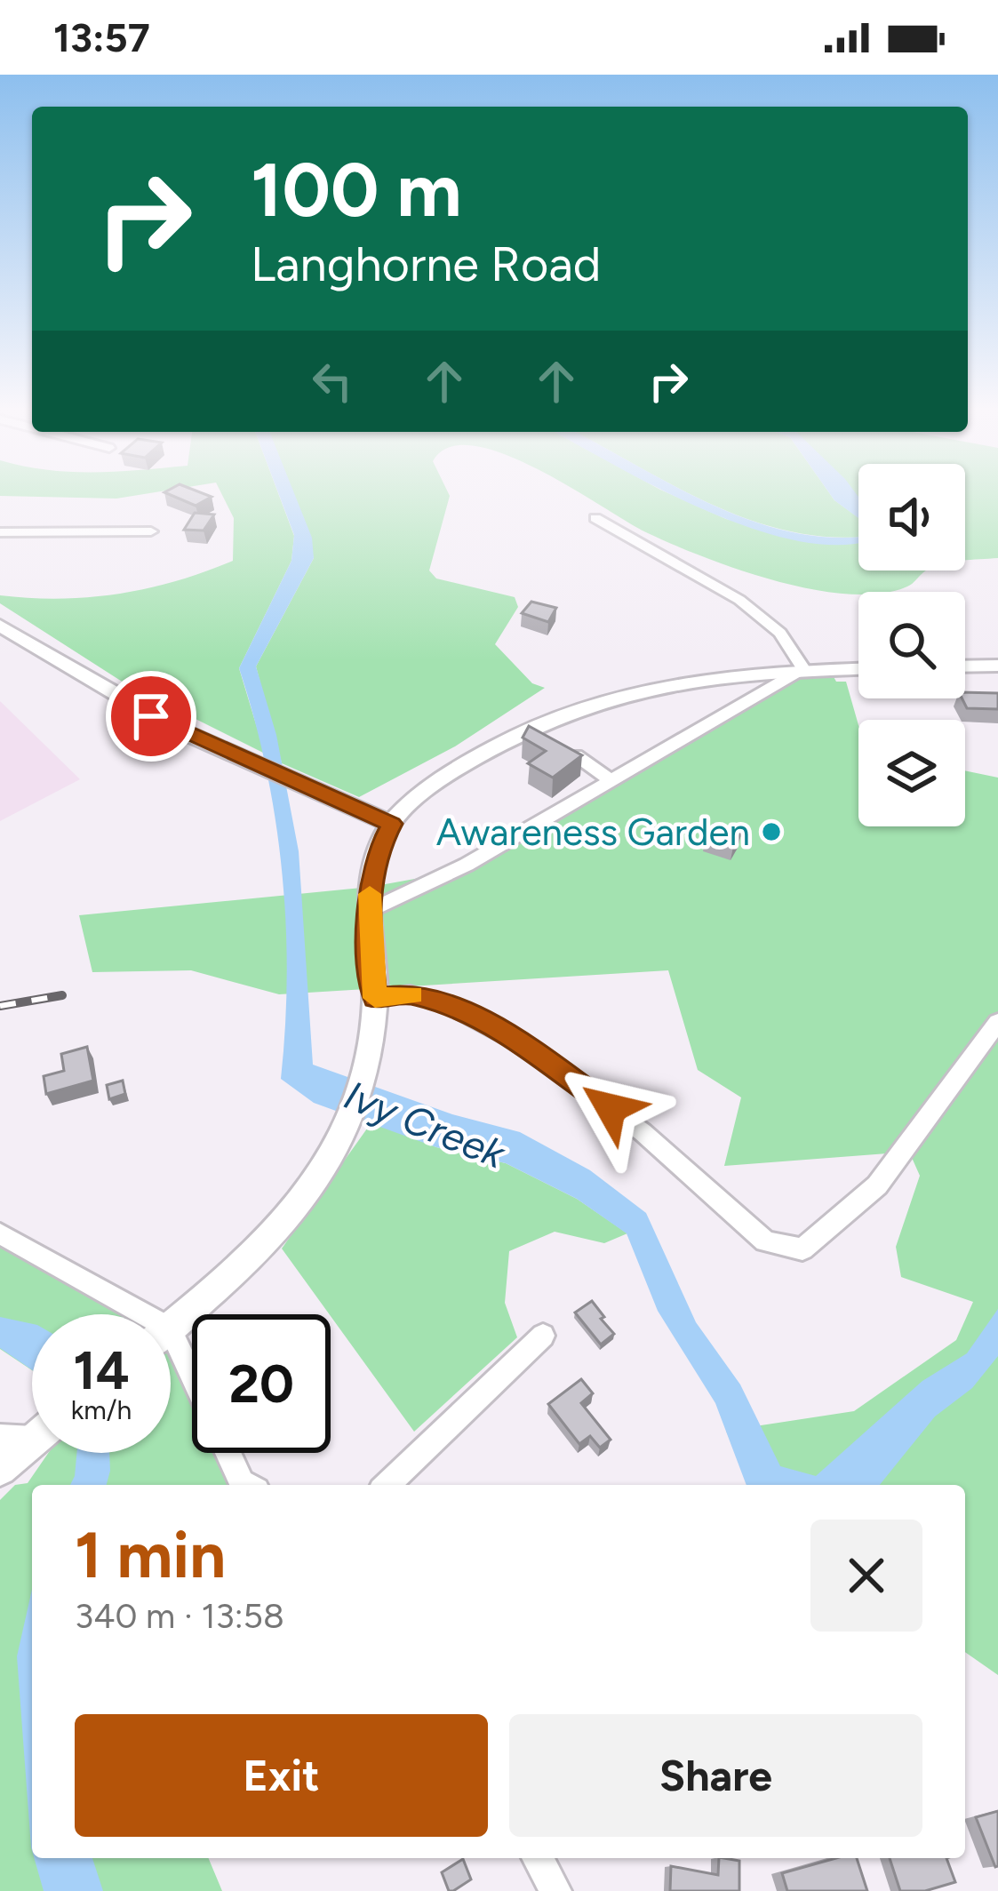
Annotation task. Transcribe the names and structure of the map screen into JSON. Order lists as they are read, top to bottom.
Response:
{
  "water": ["Ivy Creek"],
  "places": ["Awareness Garden"],
  "page": {
    "status": "13:57",
    "turn": ["100 m", "Langhorne Road"],
    "speed": "14 km/h",
    "limit": "20",
    "heading": ["1 min", "340 m · 13:58"],
    "buttons": ["Exit", "Share"]
  }
}
